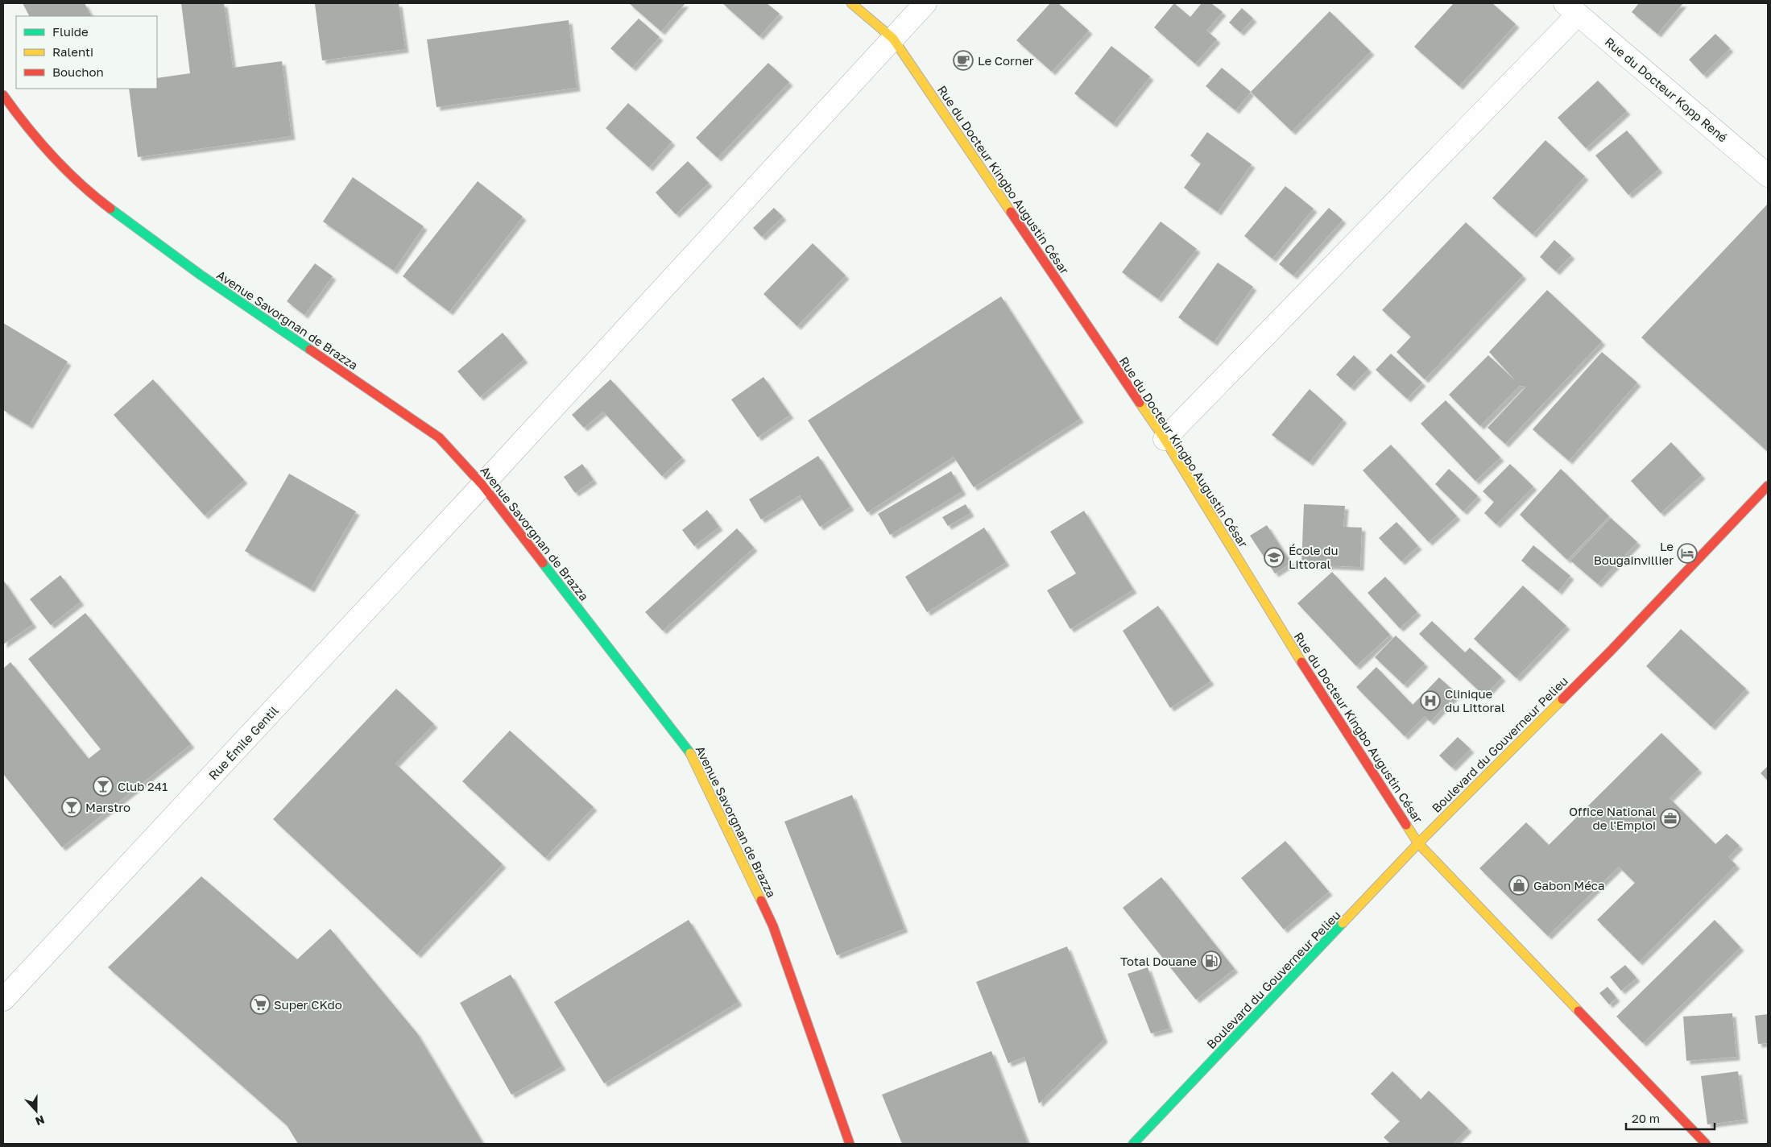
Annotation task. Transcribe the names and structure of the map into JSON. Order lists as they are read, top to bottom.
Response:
{
  "streets": {
    "street": [
      "Rue du Docteur Kopp René",
      "Rue du Docteur Kingbo Augustin César",
      "Avenue Savorgnan de Brazza",
      "Rue Émile Gentil",
      "Boulevard du Gouverneur Pelieu"
    ]
  },
  "crossings": [
    ["Rue du Docteur Kingbo Augustin César", "Rue Émile Gentil"],
    ["Rue du Docteur Kingbo Augustin César", "Boulevard du Gouverneur Pelieu"],
    ["Avenue Savorgnan de Brazza", "Rue Émile Gentil"]
  ],
  "places": {
    "cafe": ["Le Corner"],
    "hotel": ["Le Bougainvillier"],
    "school or university": ["École du Littoral"],
    "hospital": ["Clinique du Littoral"],
    "bar": ["Club 241", "Marstro"],
    "office": ["Office National de l'Emploi"],
    "shop": ["Gabon Méca"],
    "fuel station": ["Total Douane"],
    "supermarket": ["Super CKdo"]
  },
  "legend": ["Fluide", "Ralenti", "Bouchon"],
  "scale_bar": "20 m",
  "north": "bottom"
}
